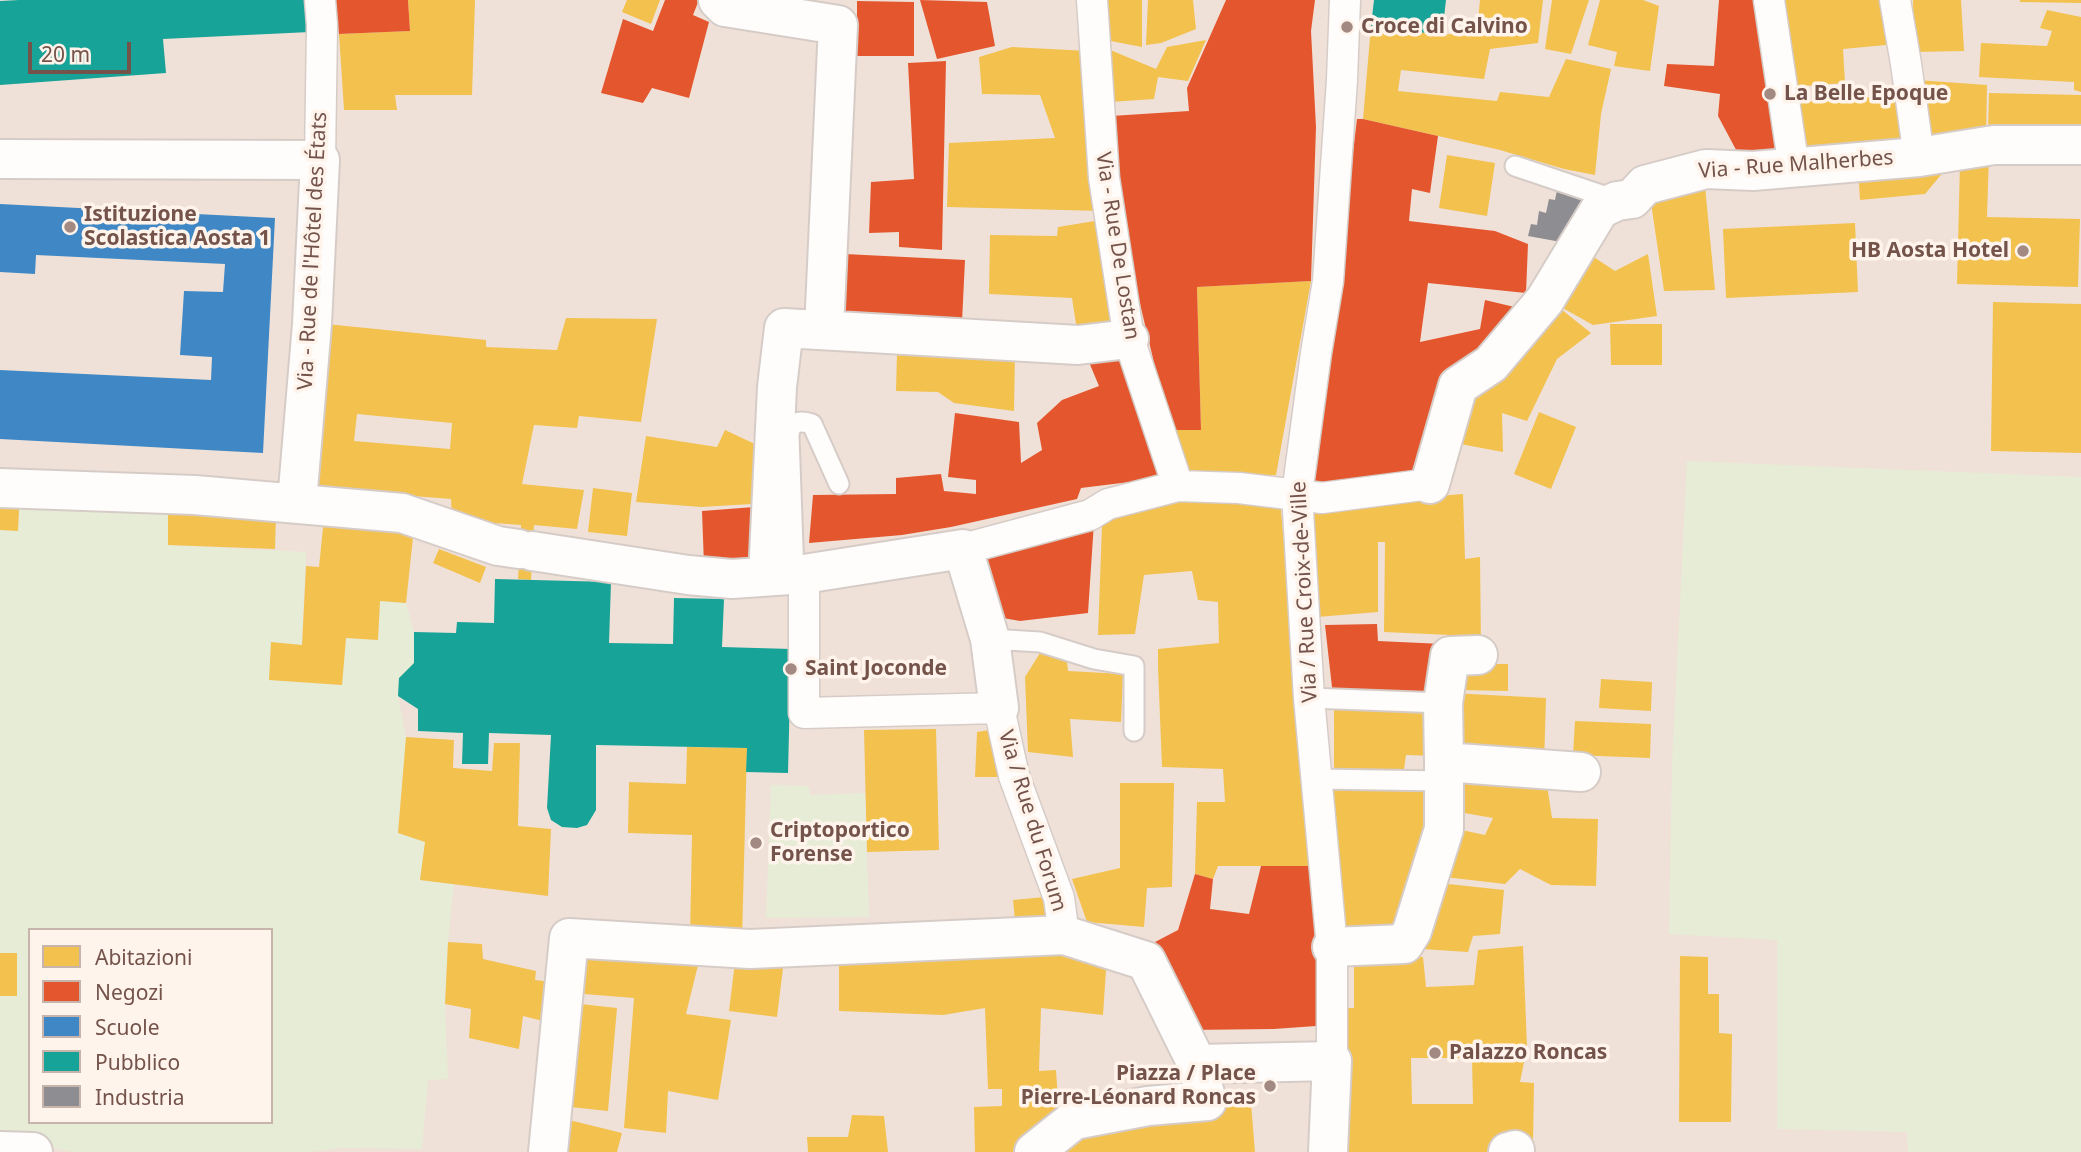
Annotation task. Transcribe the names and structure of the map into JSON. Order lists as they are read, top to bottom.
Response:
{
  "streets": {
    "street": [
      "Via - Rue Malherbes",
      "Via - Rue De Lostan",
      "Via - Rue de l'Hôtel des États",
      "Via / Rue Croix-de-Ville",
      "Via / Rue du Forum"
    ]
  },
  "places": [
    "Croce di Calvino",
    "La Belle Epoque",
    "Istituzione Scolastica Aosta 1",
    "HB Aosta Hotel",
    "Saint Joconde",
    "Criptoportico Forense",
    "Palazzo Roncas",
    "Piazza / Place Pierre-Léonard Roncas"
  ],
  "legend": [
    "Abitazioni",
    "Negozi",
    "Scuole",
    "Pubblico",
    "Industria"
  ],
  "scale_bar": "20 m"
}
